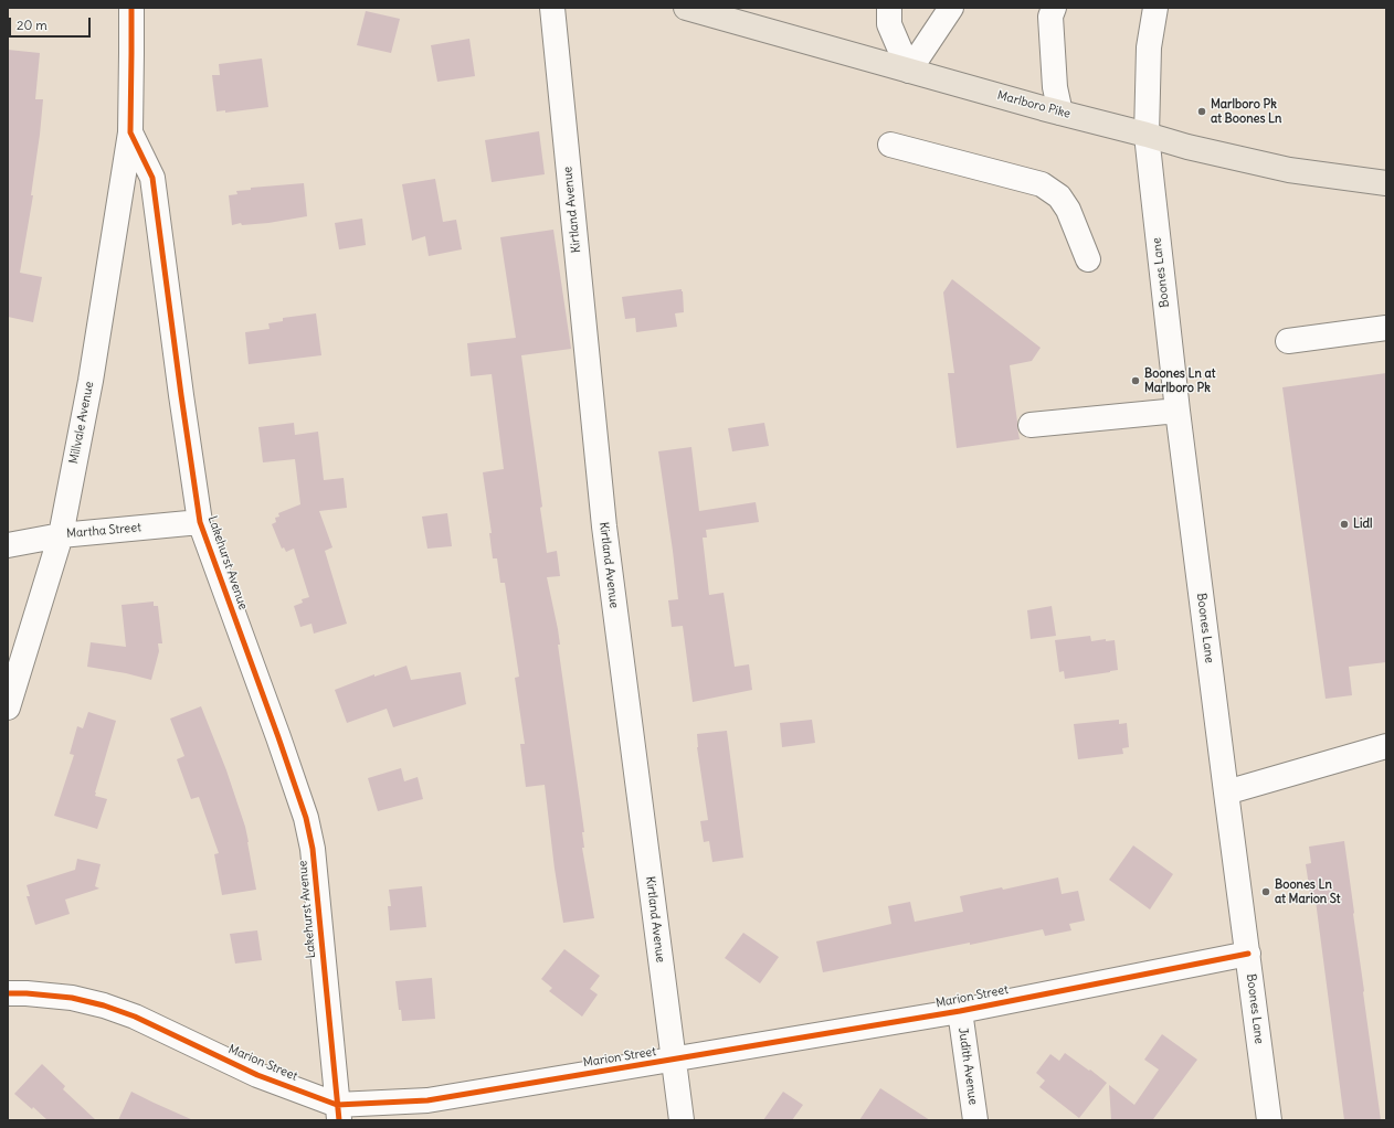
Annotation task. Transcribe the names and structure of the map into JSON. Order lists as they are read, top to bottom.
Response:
{
  "streets": {
    "main road": ["Marlboro Pike"],
    "street": [
      "Kirtland Avenue",
      "Boones Lane",
      "Millvale Avenue",
      "Martha Street",
      "Lakehurst Avenue",
      "Marion Street",
      "Judith Avenue"
    ]
  },
  "crossings": [
    ["Marlboro Pike", "Boones Lane"],
    ["Kirtland Avenue", "Marion Street"],
    ["Boones Lane", "Marion Street"],
    ["Millvale Avenue", "Martha Street"],
    ["Millvale Avenue", "Lakehurst Avenue"],
    ["Martha Street", "Lakehurst Avenue"],
    ["Lakehurst Avenue", "Marion Street"],
    ["Marion Street", "Judith Avenue"]
  ],
  "places": [
    "Marlboro Pk at Boones Ln",
    "Boones Ln at Marlboro Pk",
    "Lidl",
    "Boones Ln at Marion St"
  ],
  "scale_bar": "20 m"
}
